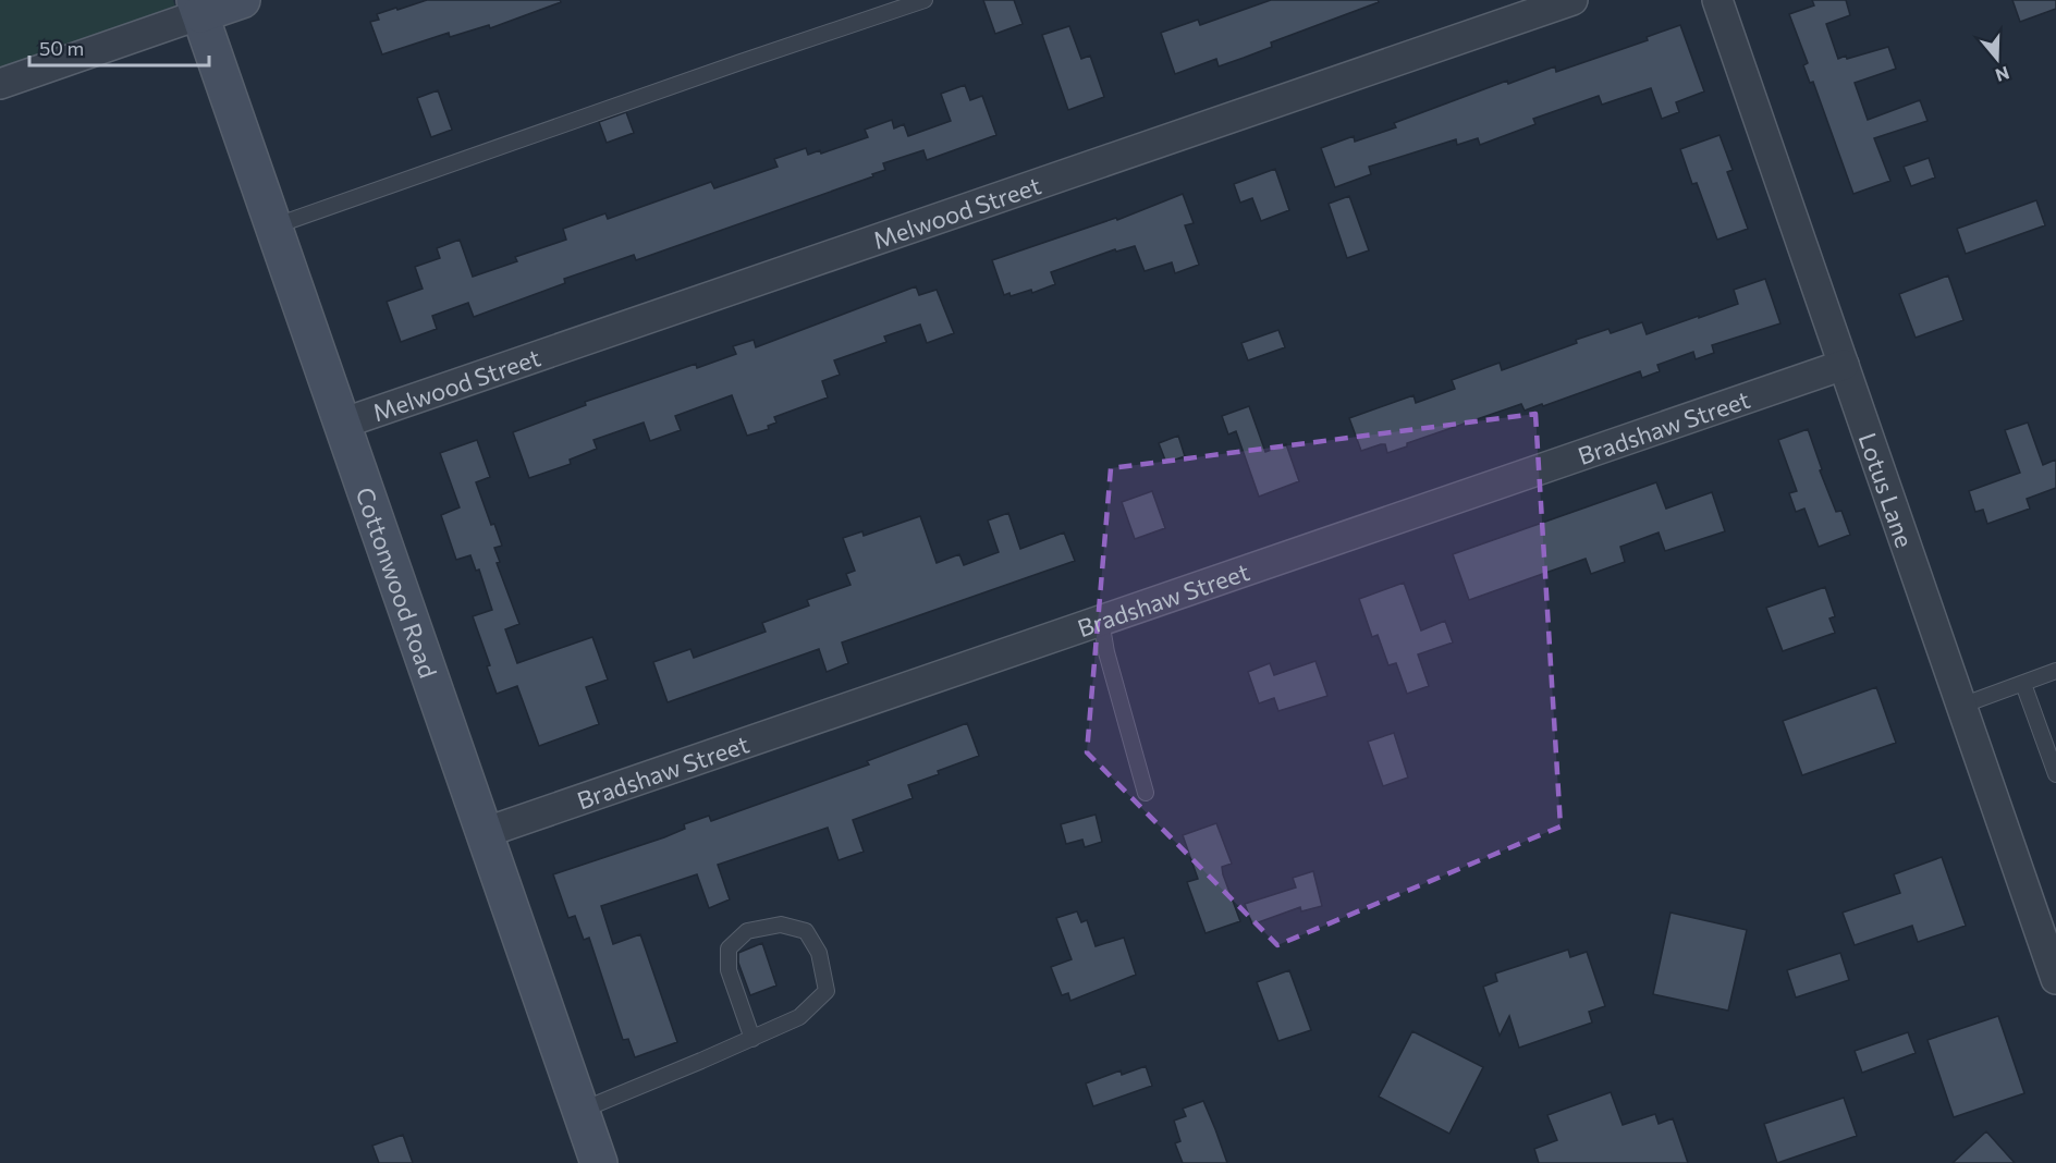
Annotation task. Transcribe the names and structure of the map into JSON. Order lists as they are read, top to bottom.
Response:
{
  "streets": {
    "street": [
      "Melwood Street",
      "Bradshaw Street",
      "Lotus Lane",
      "Cottonwood Road"
    ]
  },
  "crossings": [
    ["Melwood Street", "Cottonwood Road"],
    ["Bradshaw Street", "Lotus Lane"],
    ["Bradshaw Street", "Cottonwood Road"]
  ],
  "scale_bar": "50 m",
  "north": "bottom"
}
